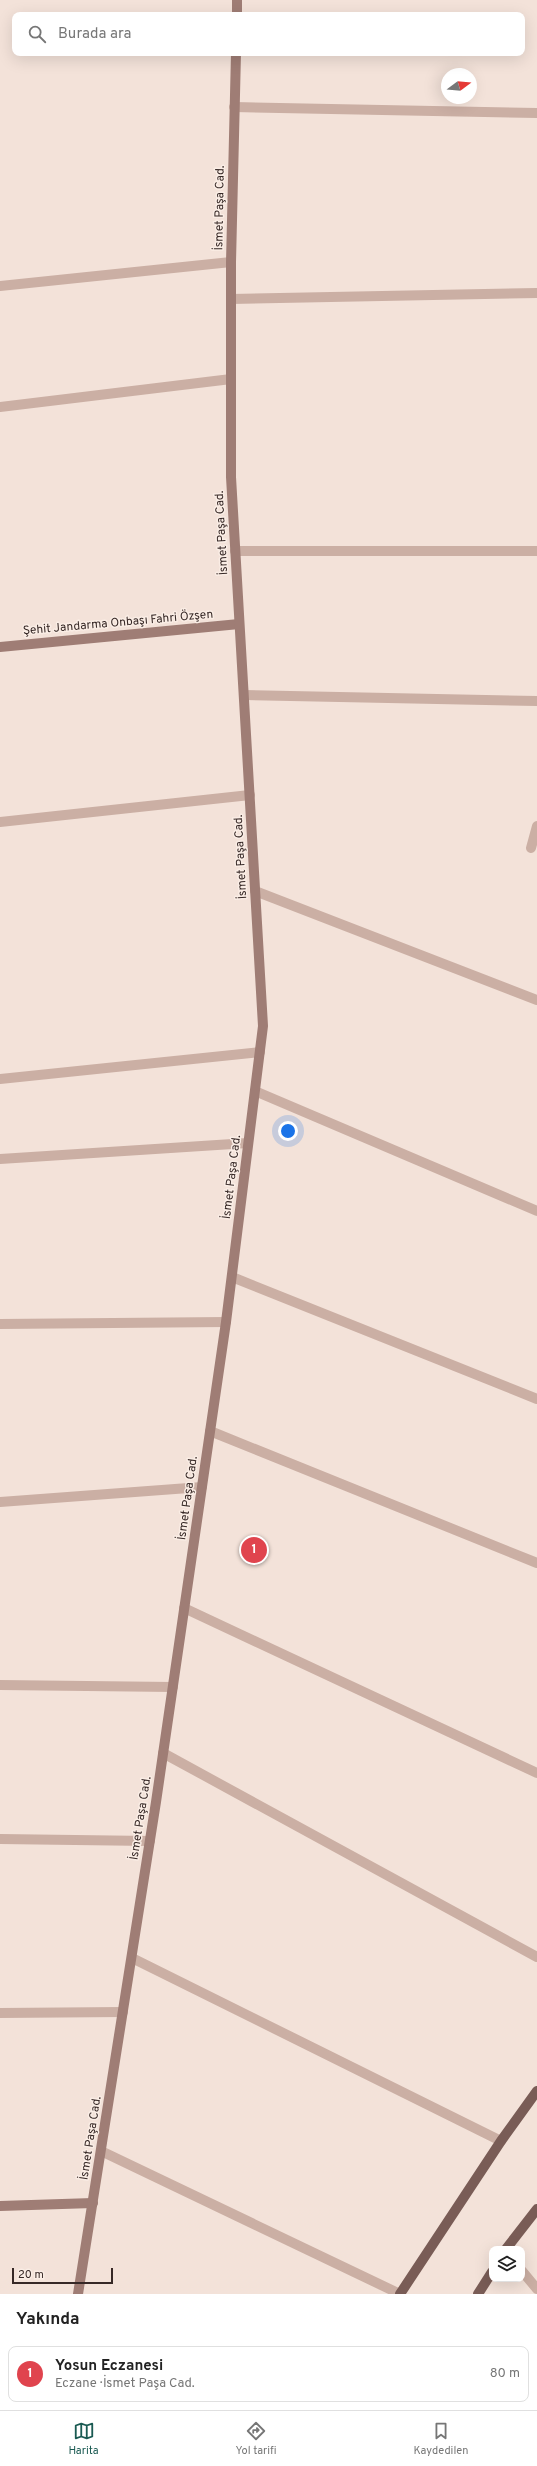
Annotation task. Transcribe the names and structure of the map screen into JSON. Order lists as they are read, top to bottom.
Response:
{
  "streets": {
    "main road": ["İsmet Paşa Cad.", "Şehit Jandarma Onbaşı Fahri Özşen"]
  },
  "crossings": [
    ["İsmet Paşa Cad.", "Şehit Jandarma Onbaşı Fahri Özşen"]
  ],
  "scale_bar": "20 m",
  "north": "right",
  "page": {
    "search": "Burada ara",
    "pins": "1",
    "scale": "20 m",
    "heading": "Yakında",
    "list": [
      {
        "mark": "1",
        "name": "Yosun Eczanesi",
        "note": "Eczane · İsmet Paşa Cad.",
        "value": "80 m"
      }
    ],
    "nav": ["Harita", "Yol tarifi", "Kaydedilen"]
  }
}
